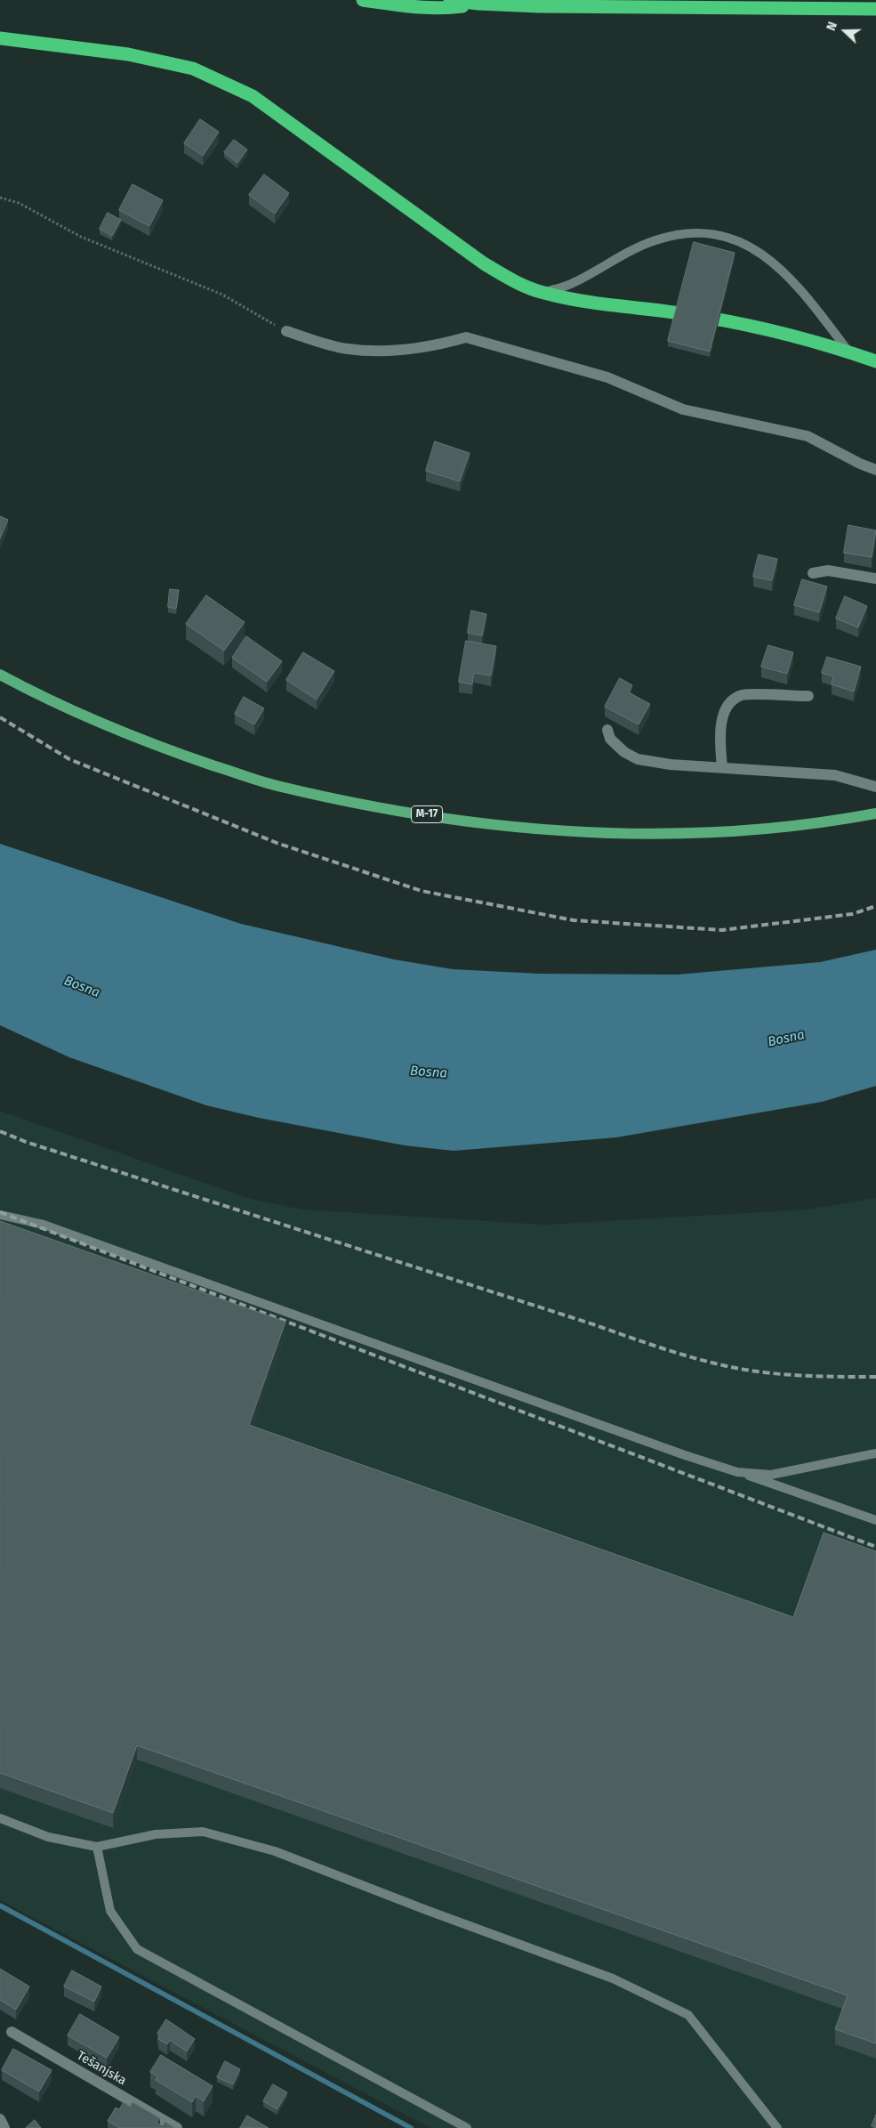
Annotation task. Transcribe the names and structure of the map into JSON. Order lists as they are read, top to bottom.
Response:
{
  "streets": {
    "main road": ["M-17"],
    "street": ["Tešanjska"]
  },
  "water": ["Bosna"],
  "north": "left"
}
